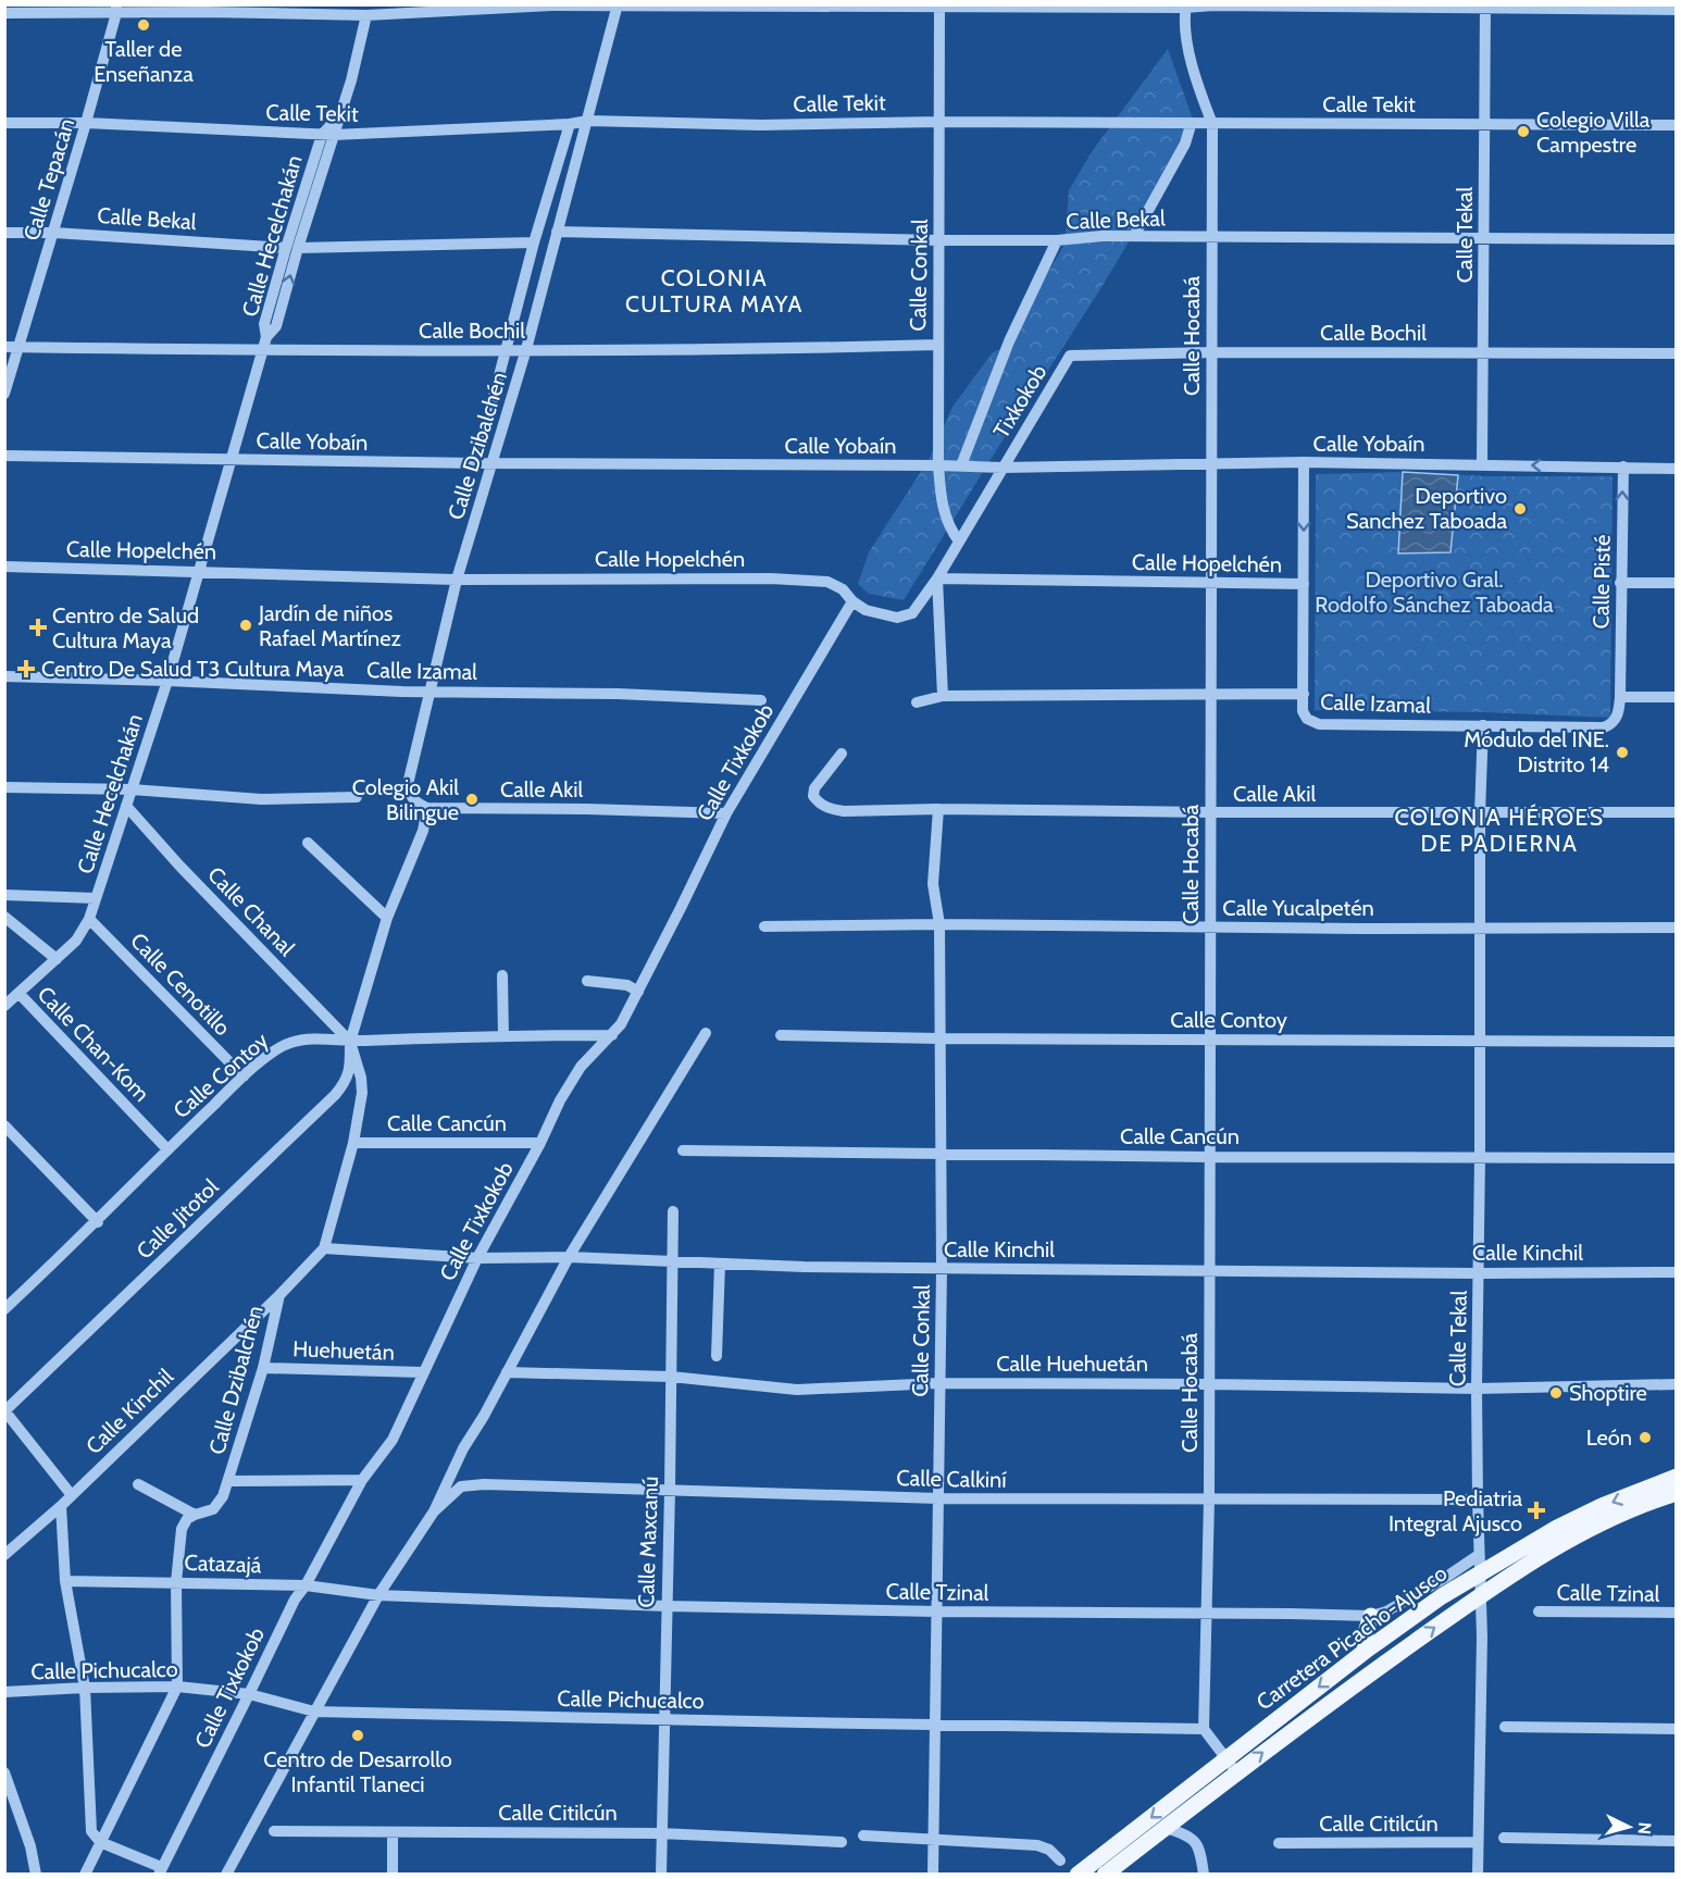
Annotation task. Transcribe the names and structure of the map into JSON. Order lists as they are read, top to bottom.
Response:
{
  "streets": {
    "main road": ["Carretera Picacho-Ajusco"],
    "street": [
      "Calle Tekit",
      "Calle Tepacán",
      "Calle Bekal",
      "Calle Tekal",
      "Calle Hecelchakán",
      "Calle Conkal",
      "Calle Bochil",
      "Calle Hocabá",
      "Tixkokob",
      "Calle Yobaín",
      "Calle Dzibalchén",
      "Calle Hopelchén",
      "Calle Pisté",
      "Calle Izamal",
      "Calle Tixkokob",
      "Calle Akil",
      "Calle Yucalpetén",
      "Calle Chanal",
      "Calle Cenotillo",
      "Calle Contoy",
      "Calle Chan-Kom",
      "Calle Cancún",
      "Calle Jitotol",
      "Calle Kinchil",
      "Huehuetán",
      "Calle Huehuetán",
      "Calle Calkiní",
      "Calle Maxcanú",
      "Catazajá",
      "Calle Tzinal",
      "Calle Pichucalco",
      "Calle Citilcún"
    ]
  },
  "crossings": [
    ["Calle Tekit", "Calle Tepacán"],
    ["Calle Tekit", "Calle Tekal"],
    ["Calle Tekit", "Calle Hecelchakán"],
    ["Calle Tekit", "Calle Conkal"],
    ["Calle Tekit", "Calle Hocabá"],
    ["Calle Tekit", "Calle Dzibalchén"],
    ["Calle Tepacán", "Calle Bekal"],
    ["Calle Tepacán", "Calle Bochil"],
    ["Calle Bekal", "Calle Tekal"],
    ["Calle Bekal", "Calle Hecelchakán"],
    ["Calle Bekal", "Calle Conkal"],
    ["Calle Bekal", "Calle Hocabá"],
    ["Calle Bekal", "Calle Dzibalchén"],
    ["Calle Tekal", "Calle Bochil"],
    ["Calle Tekal", "Calle Yobaín"],
    ["Calle Tekal", "Calle Izamal"],
    ["Calle Tekal", "Calle Akil"],
    ["Calle Tekal", "Calle Yucalpetén"],
    ["Calle Tekal", "Calle Contoy"],
    ["Calle Tekal", "Calle Cancún"],
    ["Calle Tekal", "Calle Kinchil"],
    ["Calle Tekal", "Calle Huehuetán"],
    ["Calle Tekal", "Calle Calkiní"],
    ["Calle Tekal", "Calle Tzinal"],
    ["Calle Tekal", "Carretera Picacho-Ajusco"],
    ["Calle Tekal", "Calle Citilcún"],
    ["Calle Hecelchakán", "Calle Bochil"],
    ["Calle Hecelchakán", "Calle Yobaín"],
    ["Calle Hecelchakán", "Calle Hopelchén"],
    ["Calle Hecelchakán", "Calle Izamal"],
    ["Calle Hecelchakán", "Calle Chanal"],
    ["Calle Hecelchakán", "Calle Cenotillo"],
    ["Calle Hecelchakán", "Calle Chan-Kom"],
    ["Calle Conkal", "Calle Bochil"],
    ["Calle Conkal", "Calle Yobaín"],
    ["Calle Conkal", "Calle Akil"],
    ["Calle Conkal", "Calle Yucalpetén"],
    ["Calle Conkal", "Calle Contoy"],
    ["Calle Conkal", "Calle Cancún"],
    ["Calle Conkal", "Calle Kinchil"],
    ["Calle Conkal", "Calle Huehuetán"],
    ["Calle Conkal", "Calle Calkiní"],
    ["Calle Conkal", "Calle Tzinal"],
    ["Calle Conkal", "Calle Pichucalco"],
    ["Calle Bochil", "Calle Hocabá"],
    ["Calle Bochil", "Tixkokob"],
    ["Calle Bochil", "Calle Dzibalchén"],
    ["Calle Hocabá", "Calle Yobaín"],
    ["Calle Hocabá", "Calle Hopelchén"],
    ["Calle Hocabá", "Calle Izamal"],
    ["Calle Hocabá", "Calle Akil"],
    ["Calle Hocabá", "Calle Yucalpetén"],
    ["Calle Hocabá", "Calle Contoy"],
    ["Calle Hocabá", "Calle Cancún"],
    ["Calle Hocabá", "Calle Kinchil"],
    ["Calle Hocabá", "Calle Huehuetán"],
    ["Calle Hocabá", "Calle Calkiní"],
    ["Calle Hocabá", "Calle Tzinal"],
    ["Calle Hocabá", "Calle Pichucalco"],
    ["Tixkokob", "Calle Yobaín"],
    ["Calle Yobaín", "Calle Dzibalchén"],
    ["Calle Yobaín", "Calle Pisté"],
    ["Calle Dzibalchén", "Calle Hopelchén"],
    ["Calle Dzibalchén", "Calle Izamal"],
    ["Calle Dzibalchén", "Calle Akil"],
    ["Calle Dzibalchén", "Calle Chanal"],
    ["Calle Dzibalchén", "Calle Contoy"],
    ["Calle Dzibalchén", "Calle Cancún"],
    ["Calle Dzibalchén", "Calle Jitotol"],
    ["Calle Dzibalchén", "Calle Kinchil"],
    ["Calle Dzibalchén", "Huehuetán"],
    ["Calle Hopelchén", "Calle Tixkokob"],
    ["Calle Pisté", "Calle Izamal"],
    ["Calle Tixkokob", "Calle Akil"],
    ["Calle Tixkokob", "Calle Contoy"],
    ["Calle Tixkokob", "Calle Cancún"],
    ["Calle Tixkokob", "Calle Kinchil"],
    ["Calle Tixkokob", "Huehuetán"],
    ["Calle Tixkokob", "Catazajá"],
    ["Calle Tixkokob", "Calle Pichucalco"],
    ["Calle Chanal", "Calle Contoy"],
    ["Calle Chanal", "Calle Jitotol"],
    ["Calle Cenotillo", "Calle Contoy"],
    ["Calle Contoy", "Calle Chan-Kom"],
    ["Calle Contoy", "Calle Jitotol"],
    ["Calle Kinchil", "Calle Maxcanú"],
    ["Calle Huehuetán", "Calle Maxcanú"],
    ["Calle Calkiní", "Calle Maxcanú"],
    ["Calle Maxcanú", "Calle Tzinal"],
    ["Calle Maxcanú", "Calle Pichucalco"],
    ["Calle Maxcanú", "Calle Citilcún"],
    ["Catazajá", "Calle Tzinal"]
  ],
  "one_way": ["Calle Pisté"],
  "districts": ["COLONIA CULTURA MAYA", "COLONIA HÉROES DE PADIERNA"],
  "parks": ["Deportivo Gral. Rodolfo Sánchez Taboada"],
  "places": {
    "other": [
      "Taller de Enseñanza",
      "Colegio Villa Campestre",
      "Deportivo Sanchez Taboada",
      "Jardín de niños Rafael Martínez",
      "Módulo del INE. Distrito 14",
      "Colegio Akil Bilingue",
      "Shoptire",
      "León",
      "Centro de Desarrollo Infantil Tlaneci"
    ],
    "health": ["Centro de Salud Cultura Maya", "Centro De Salud T3 Cultura Maya", "Pediatria Integral Ajusco"]
  },
  "north": "right"
}
